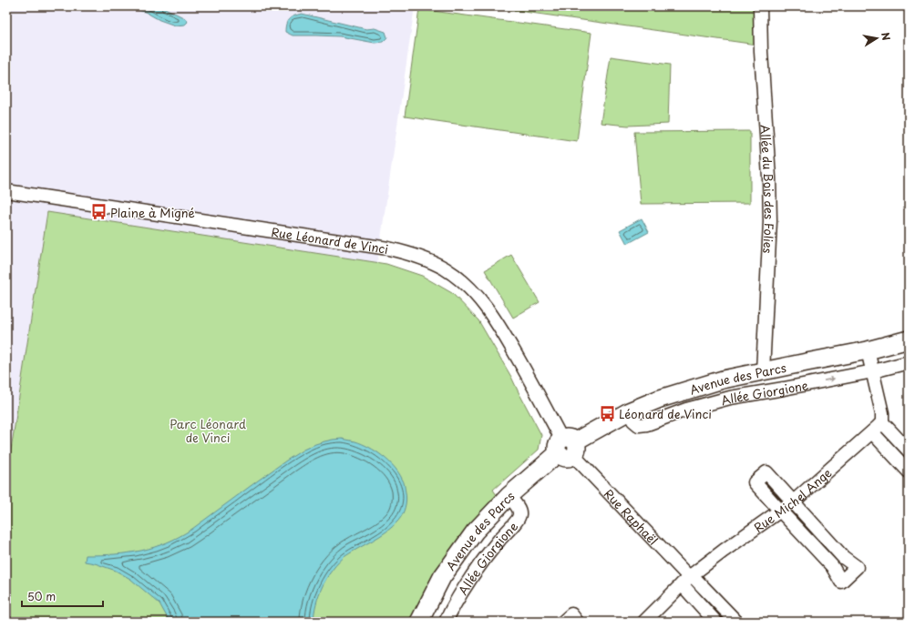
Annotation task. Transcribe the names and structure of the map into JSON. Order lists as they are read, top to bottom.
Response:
{
  "streets": {
    "street": [
      "Allée du Bois des Folies",
      "Rue Léonard de Vinci",
      "Avenue des Parcs",
      "Allée Giorgione",
      "Rue Michel Ange",
      "Rue Raphaël"
    ]
  },
  "crossings": [
    ["Allée du Bois des Folies", "Avenue des Parcs"],
    ["Rue Léonard de Vinci", "Avenue des Parcs"],
    ["Rue Léonard de Vinci", "Rue Raphaël"],
    ["Avenue des Parcs", "Allée Giorgione"],
    ["Avenue des Parcs", "Rue Raphaël"],
    ["Rue Michel Ange", "Rue Raphaël"]
  ],
  "one_way": ["Allée Giorgione"],
  "parks": ["Parc Léonard de Vinci"],
  "places": {
    "bus stop": ["Plaine à Migné", "Léonard de Vinci"]
  },
  "scale_bar": "50 m",
  "north": "right"
}
